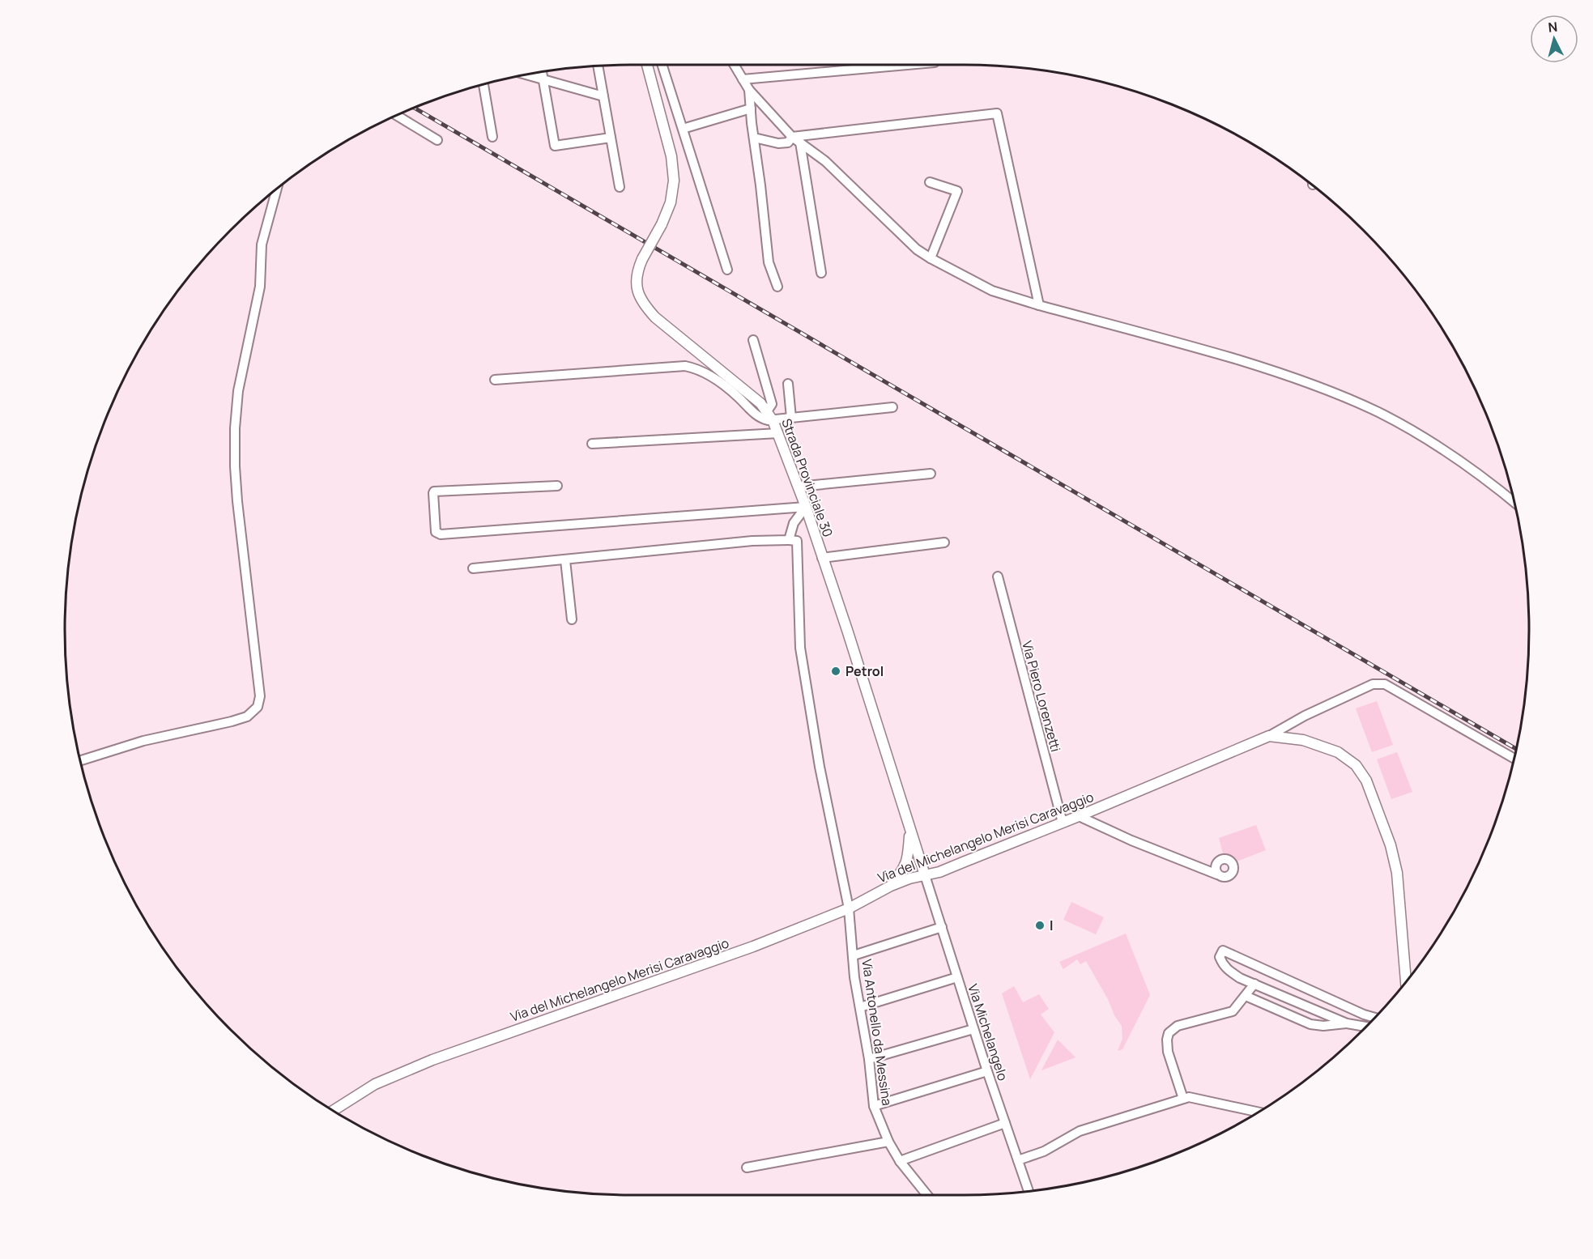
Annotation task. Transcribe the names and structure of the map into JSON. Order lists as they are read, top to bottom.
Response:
{
  "streets": {
    "street": [
      "Strada Provinciale 30",
      "Via Piero Lorenzetti",
      "Via del Michelangelo Merisi Caravaggio",
      "Via Antonello da Messina",
      "Via Michelangelo"
    ]
  },
  "crossings": [
    ["Strada Provinciale 30", "Via del Michelangelo Merisi Caravaggio"],
    ["Strada Provinciale 30", "Via Michelangelo"],
    ["Via Piero Lorenzetti", "Via del Michelangelo Merisi Caravaggio"],
    ["Via del Michelangelo Merisi Caravaggio", "Via Antonello da Messina"],
    ["Via del Michelangelo Merisi Caravaggio", "Via Michelangelo"]
  ],
  "places": ["Petrol", "I"],
  "north": "top"
}
